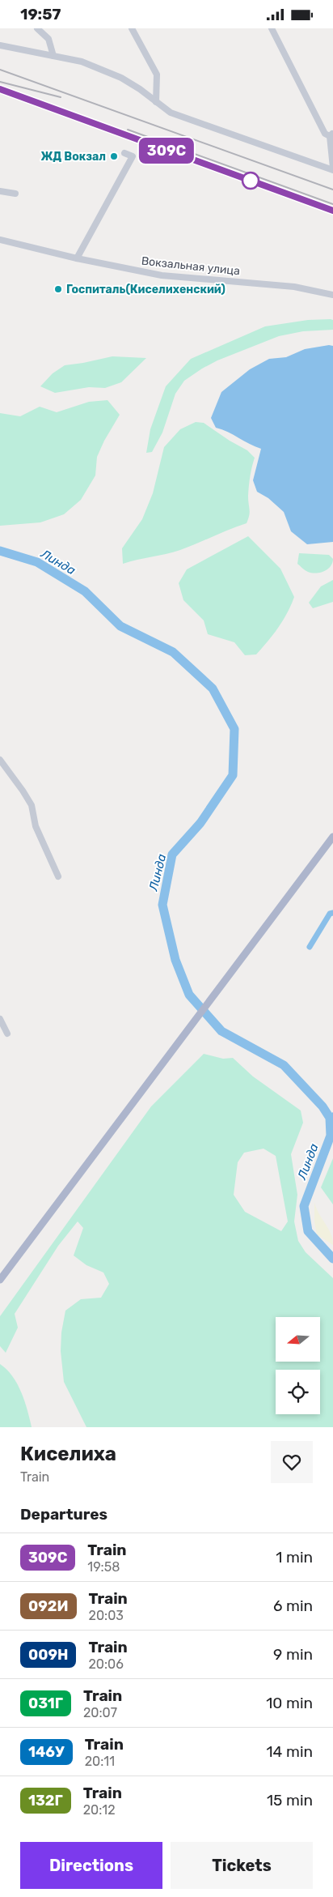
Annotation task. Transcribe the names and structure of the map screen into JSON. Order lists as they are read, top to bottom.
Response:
{
  "streets": {
    "street": ["Вокзальная улица"]
  },
  "water": ["Линда"],
  "places": ["ЖД Вокзал", "Госпиталь(Киселихенский)"],
  "north": "left",
  "page": {
    "status": "19:57",
    "on_map": "309С",
    "heading": [
      ["Киселиха", "Train"],
      "Departures"
    ],
    "list": [
      {
        "mark": "309С",
        "name": "Train",
        "note": "19:58",
        "value": "1 min"
      },
      {
        "mark": "092И",
        "name": "Train",
        "note": "20:03",
        "value": "6 min"
      },
      {
        "mark": "009Н",
        "name": "Train",
        "note": "20:06",
        "value": "9 min"
      },
      {
        "mark": "031Г",
        "name": "Train",
        "note": "20:07",
        "value": "10 min"
      },
      {
        "mark": "146У",
        "name": "Train",
        "note": "20:11",
        "value": "14 min"
      },
      {
        "mark": "132Г",
        "name": "Train",
        "note": "20:12",
        "value": "15 min"
      }
    ],
    "buttons": ["Directions", "Tickets"]
  }
}
